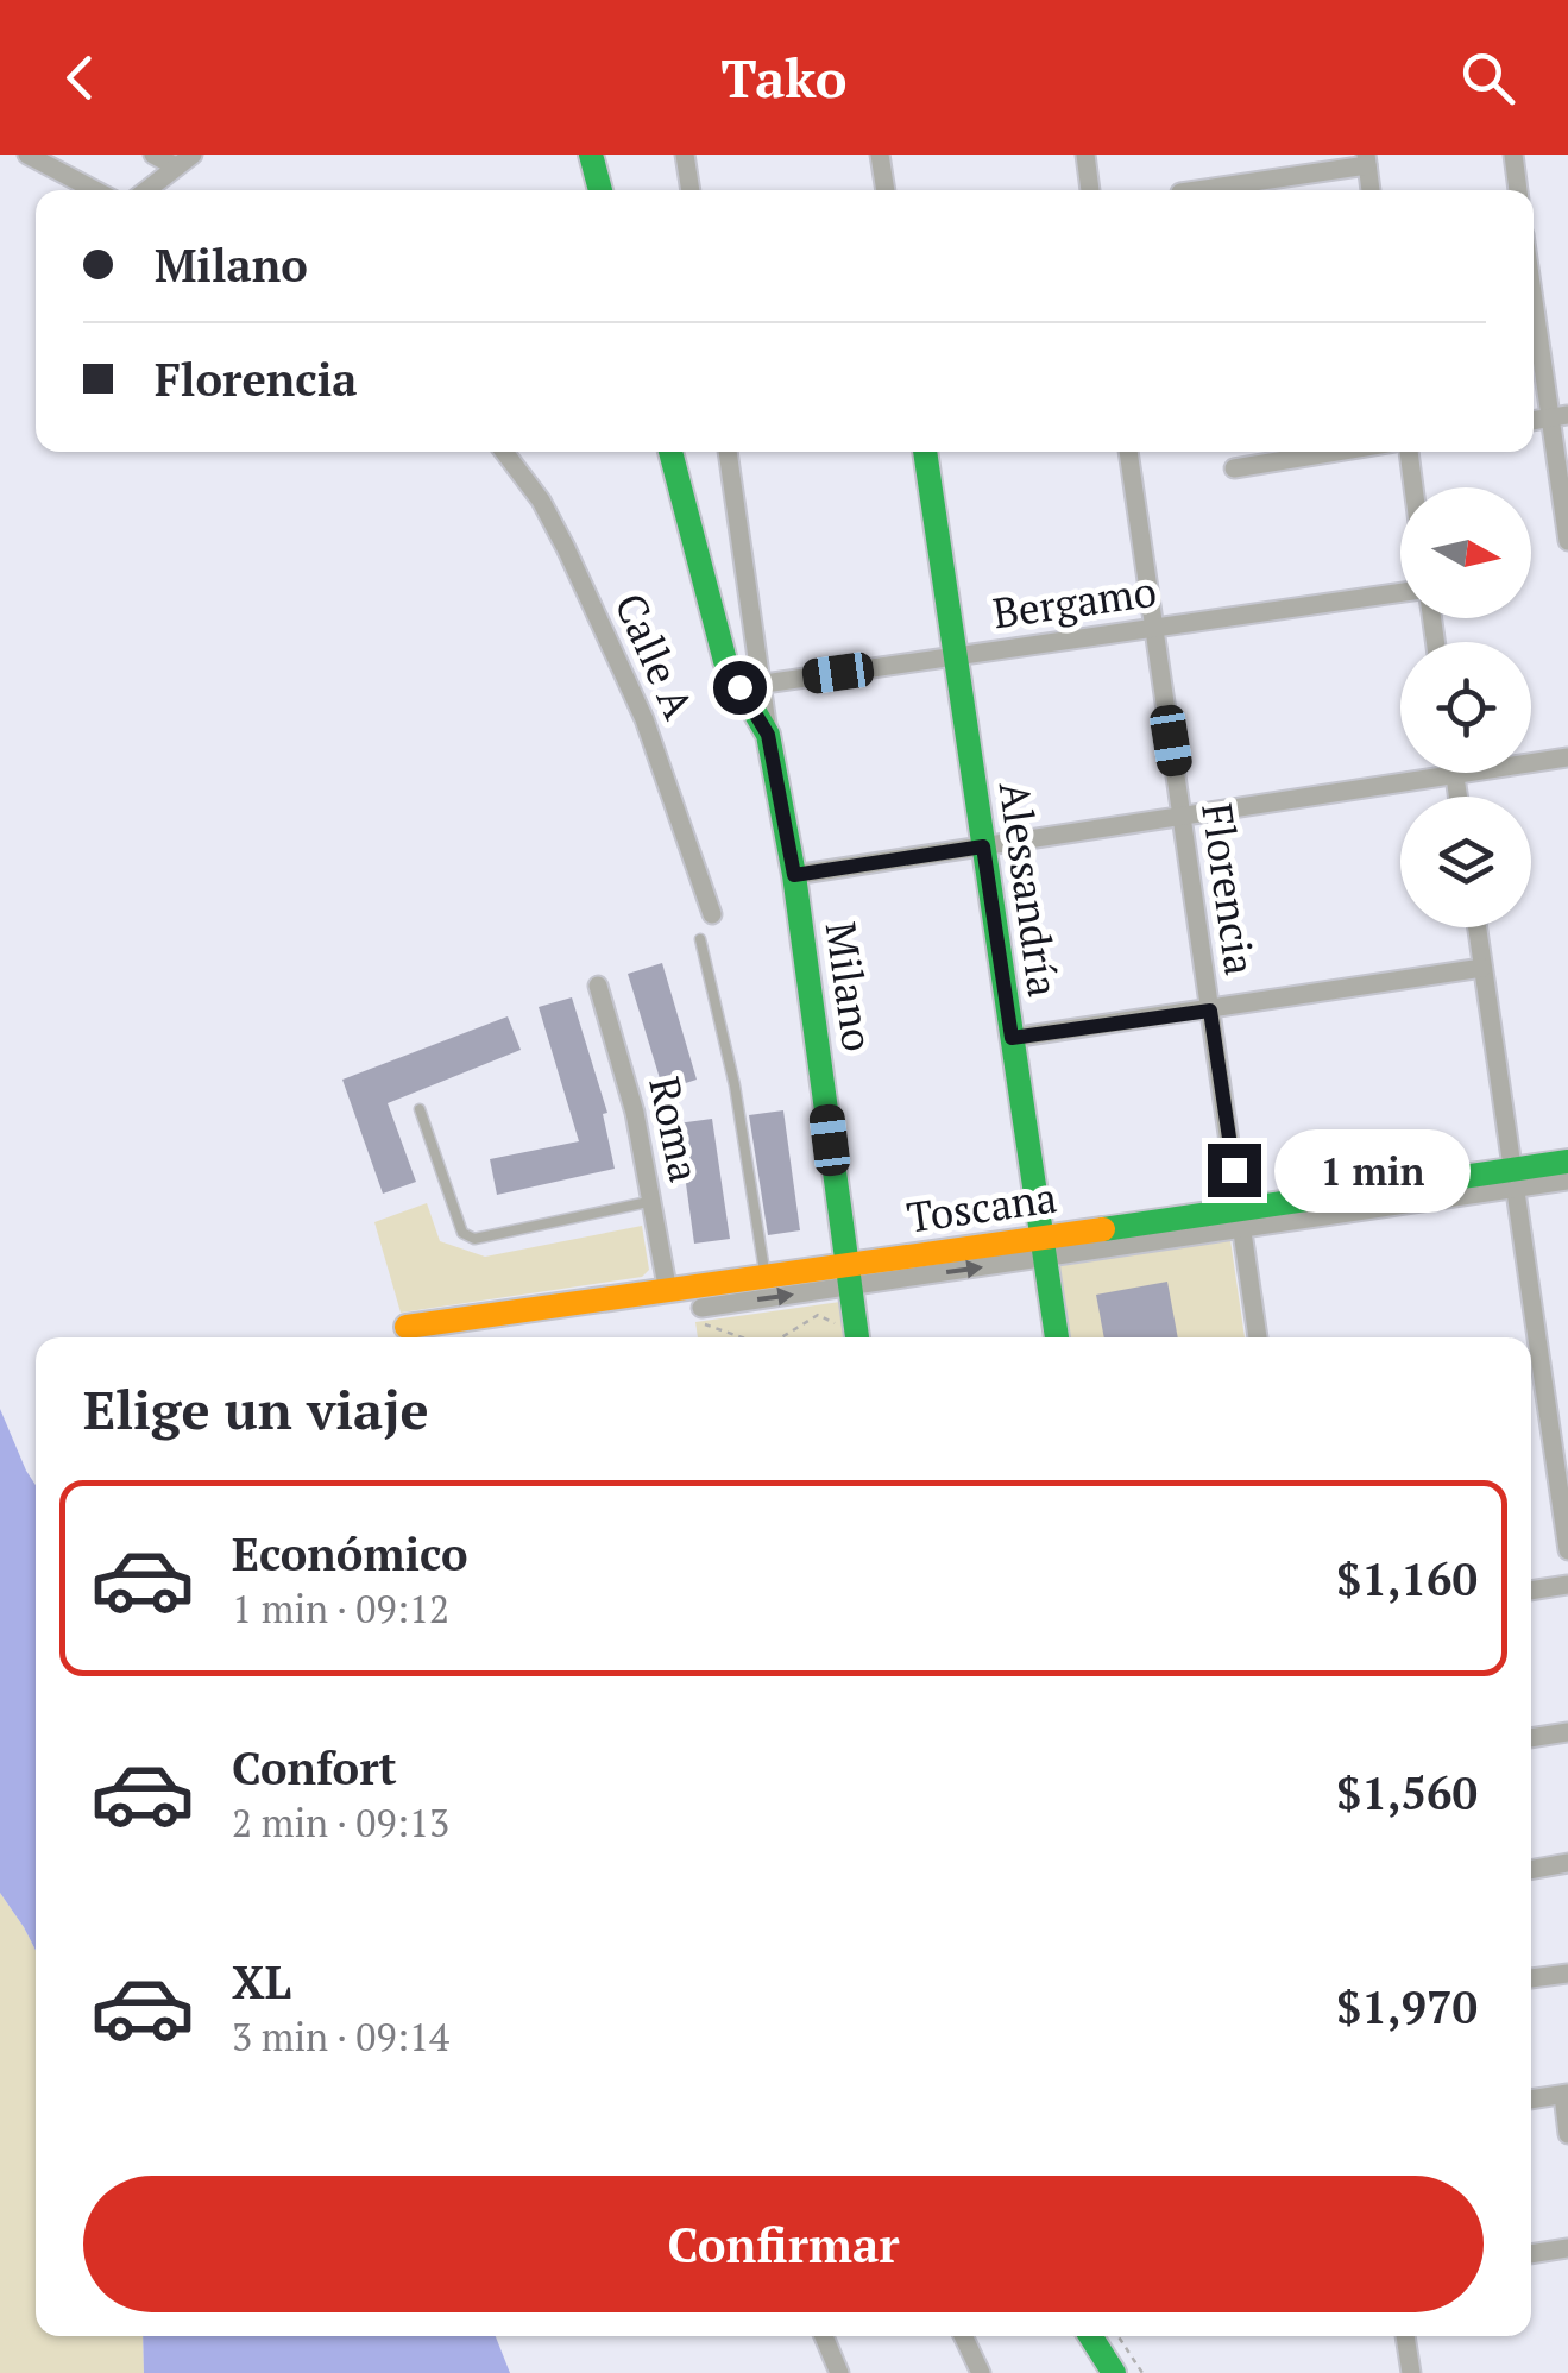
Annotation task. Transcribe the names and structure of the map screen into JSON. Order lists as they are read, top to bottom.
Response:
{
  "streets": {
    "street": [
      "Bergamo",
      "Calle A",
      "Alessandría",
      "Florencia",
      "Milano",
      "Roma",
      "Toscana"
    ]
  },
  "crossings": [
    ["Bergamo", "Alessandría"],
    ["Bergamo", "Florencia"],
    ["Bergamo", "Milano"],
    ["Alessandría", "Toscana"],
    ["Florencia", "Toscana"],
    ["Milano", "Toscana"],
    ["Roma", "Toscana"]
  ],
  "north": "right",
  "page": {
    "header": "Tako",
    "banner": ["Milano", "Florencia"],
    "bubble": "1 min",
    "heading": "Elige un viaje",
    "list": [
      {
        "name": "Económico",
        "note": "1 min · 09:12",
        "value": "$1,160"
      },
      {
        "name": "Confort",
        "note": "2 min · 09:13",
        "value": "$1,560"
      },
      {
        "name": "XL",
        "note": "3 min · 09:14",
        "value": "$1,970"
      }
    ],
    "buttons": "Confirmar"
  }
}
